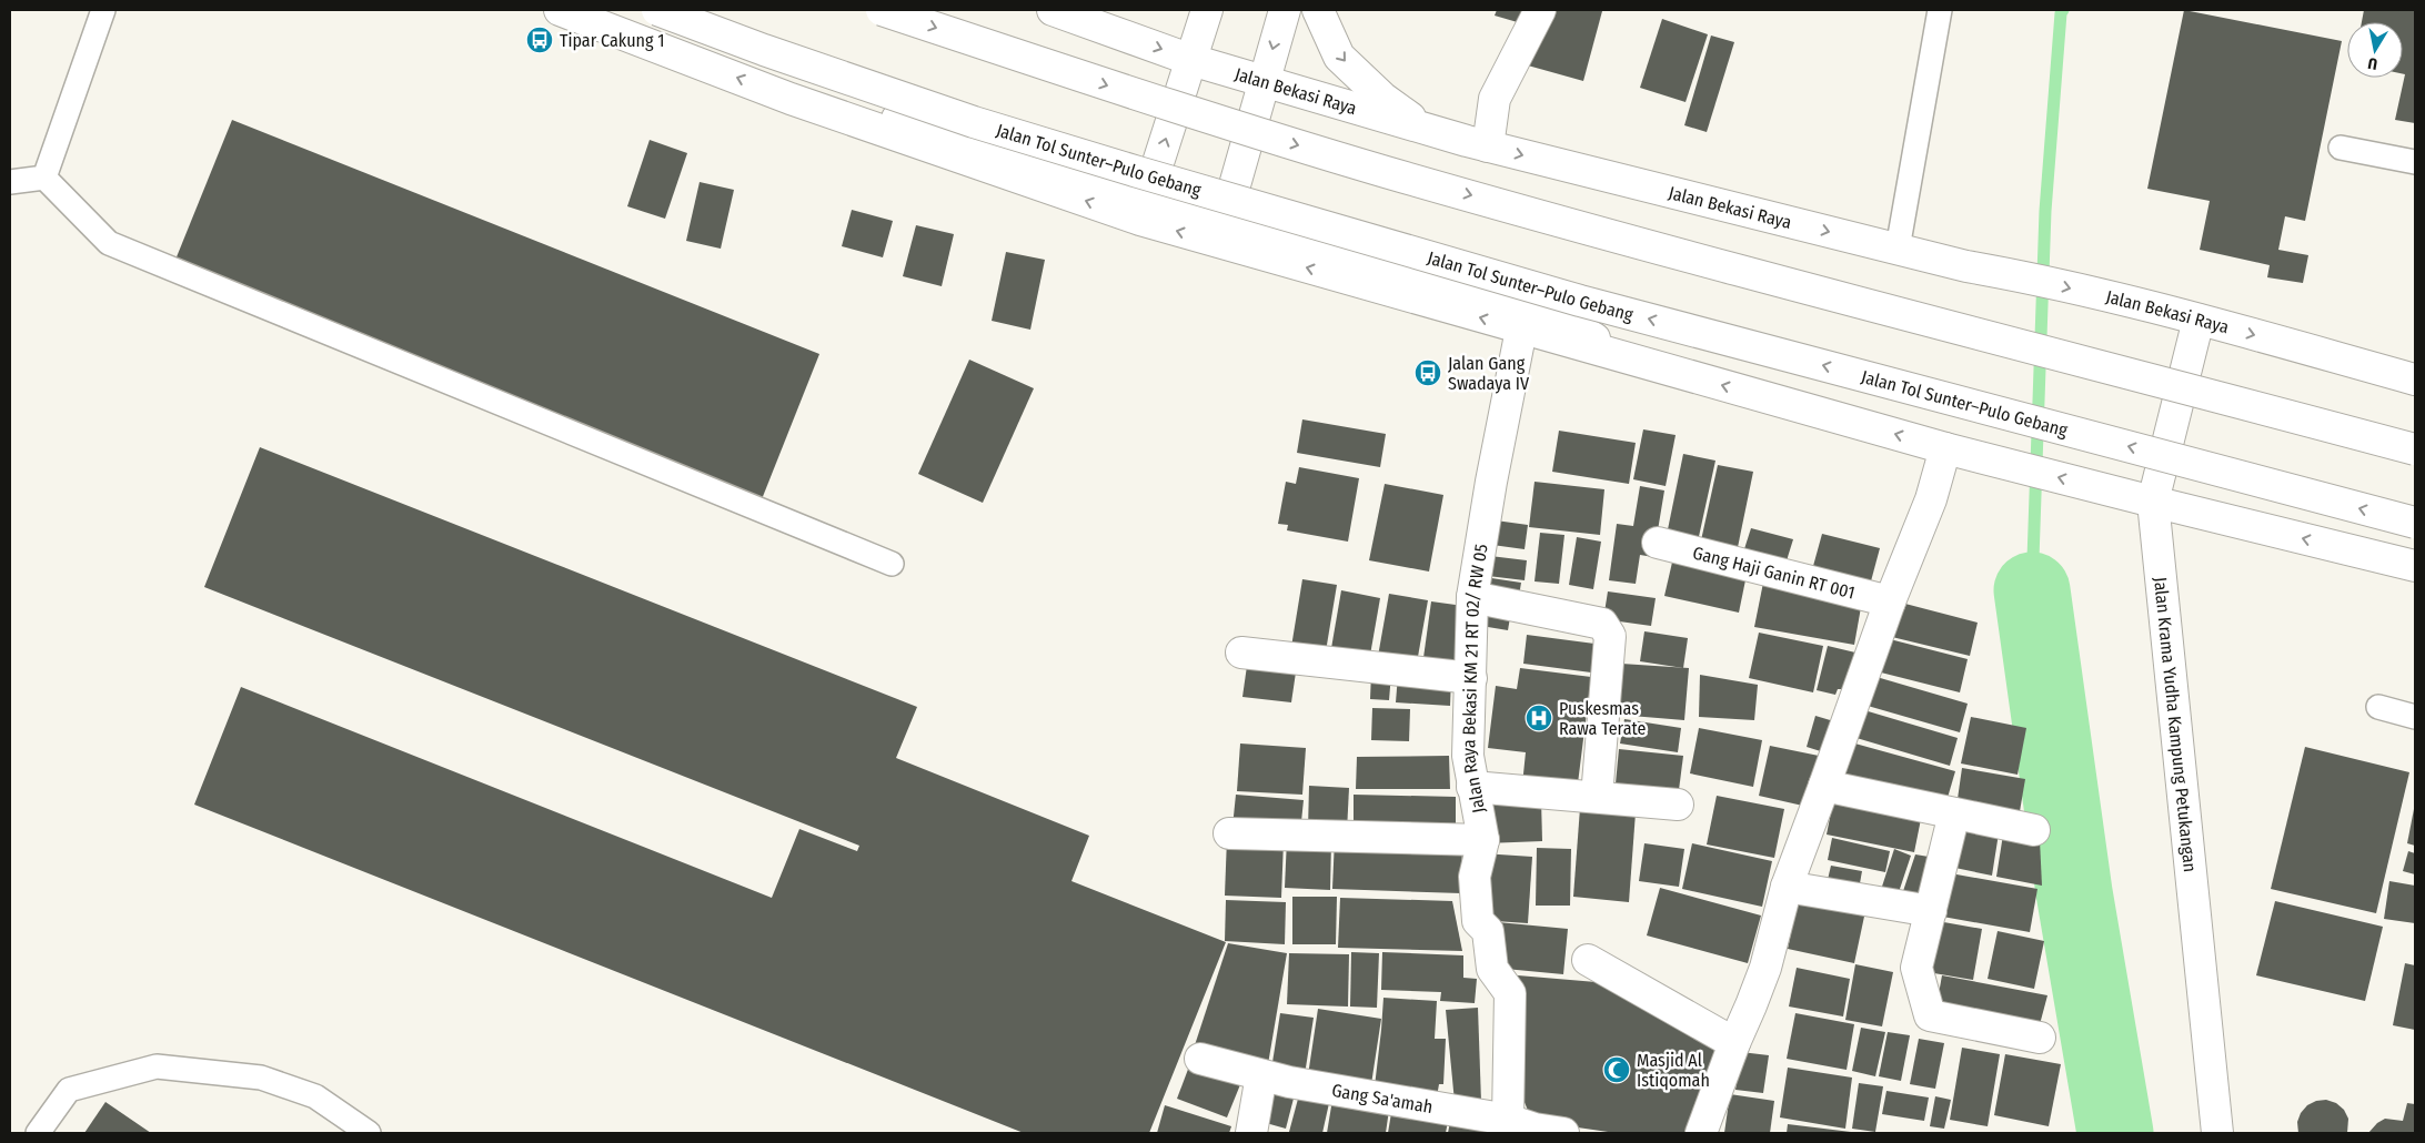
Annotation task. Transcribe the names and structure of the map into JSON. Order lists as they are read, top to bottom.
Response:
{
  "streets": {
    "main road": [
      "Jalan Bekasi Raya",
      "Jalan Tol Sunter–Pulo Gebang",
      "Gang Haji Ganin RT 001",
      "Jalan Raya Bekasi KM 21 RT 02/ RW 05",
      "Jalan Krama Yudha Kampung Petukangan",
      "Gang Sa'amah"
    ]
  },
  "crossings": [
    ["Jalan Bekasi Raya", "Jalan Krama Yudha Kampung Petukangan"],
    ["Jalan Raya Bekasi KM 21 RT 02/ RW 05", "Gang Sa'amah"]
  ],
  "places": {
    "bus stop": ["Tipar Cakung 1", "Jalan Gang Swadaya IV"],
    "hospital": ["Puskesmas Rawa Terate"],
    "mosque": ["Masjid Al Istiqomah"]
  },
  "north": "bottom"
}
